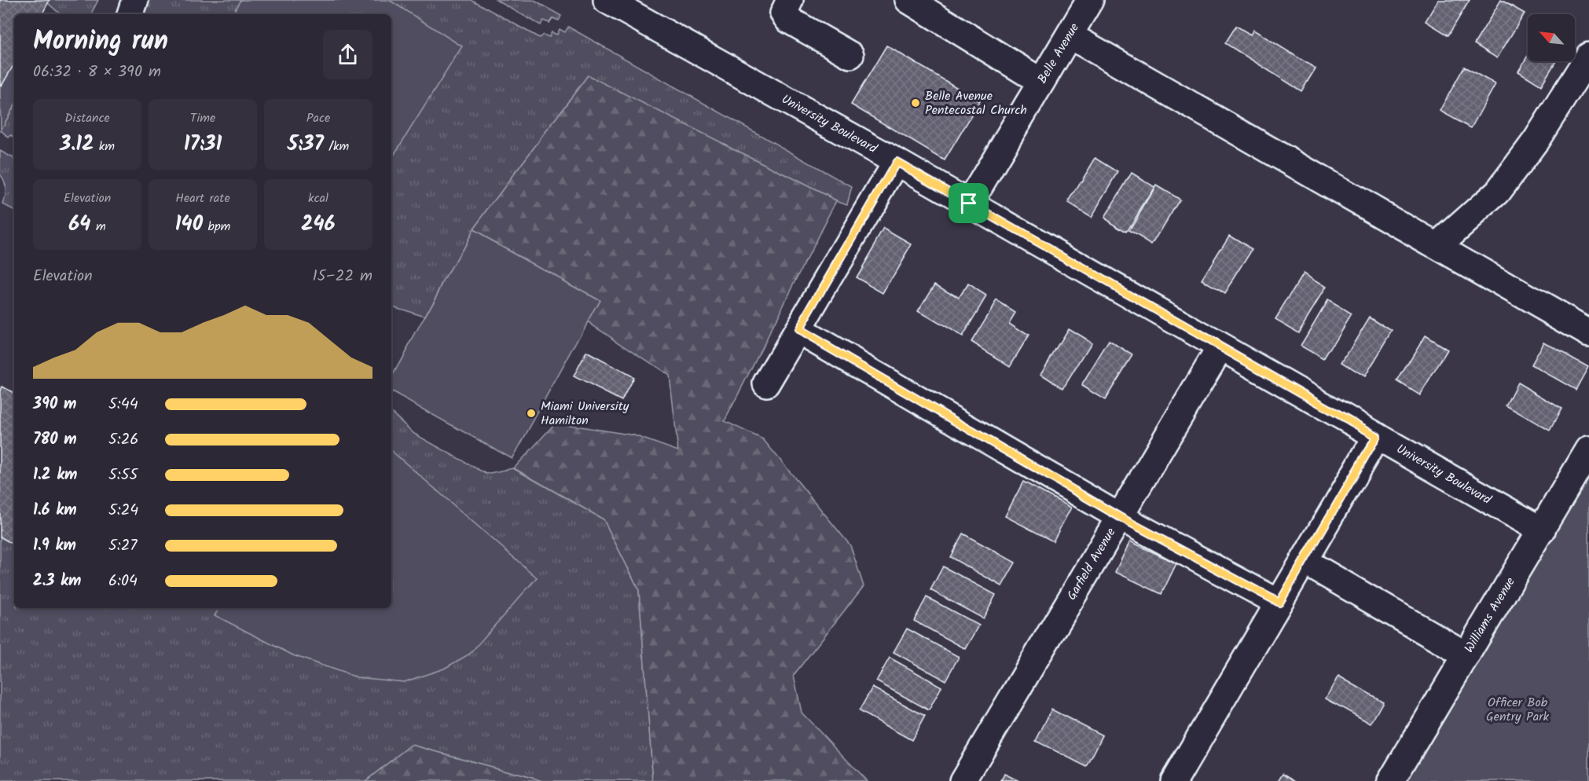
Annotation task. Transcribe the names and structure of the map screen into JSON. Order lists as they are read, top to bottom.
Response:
{
  "streets": {
    "street": [
      "Belle Avenue",
      "University Boulevard",
      "Garfield Avenue",
      "Williams Avenue"
    ]
  },
  "crossings": [
    ["Belle Avenue", "University Boulevard"],
    ["University Boulevard", "Garfield Avenue"],
    ["University Boulevard", "Williams Avenue"]
  ],
  "parks": ["Officer Bob Gentry Park"],
  "places": ["Belle Avenue Pentecostal Church", "Miami University Hamilton"],
  "north": "top left",
  "page": {
    "heading": ["Morning run", "06:32 · 8 × 390 m"],
    "stats": [
      ["Distance", "3.12 km"],
      ["Time", "17:31"],
      ["Pace", "5:37 /km"],
      ["Elevation", "64 m"],
      ["Heart rate", "140 bpm"],
      ["kcal", "246"]
    ],
    "chart": ["Elevation", "15–22 m"],
    "list": [
      {
        "name": "390 m",
        "note": "5:44"
      },
      {
        "name": "780 m",
        "note": "5:26"
      },
      {
        "name": "1.2 km",
        "note": "5:55"
      },
      {
        "name": "1.6 km",
        "note": "5:24"
      },
      {
        "name": "1.9 km",
        "note": "5:27"
      },
      {
        "name": "2.3 km",
        "note": "6:04"
      }
    ]
  }
}
